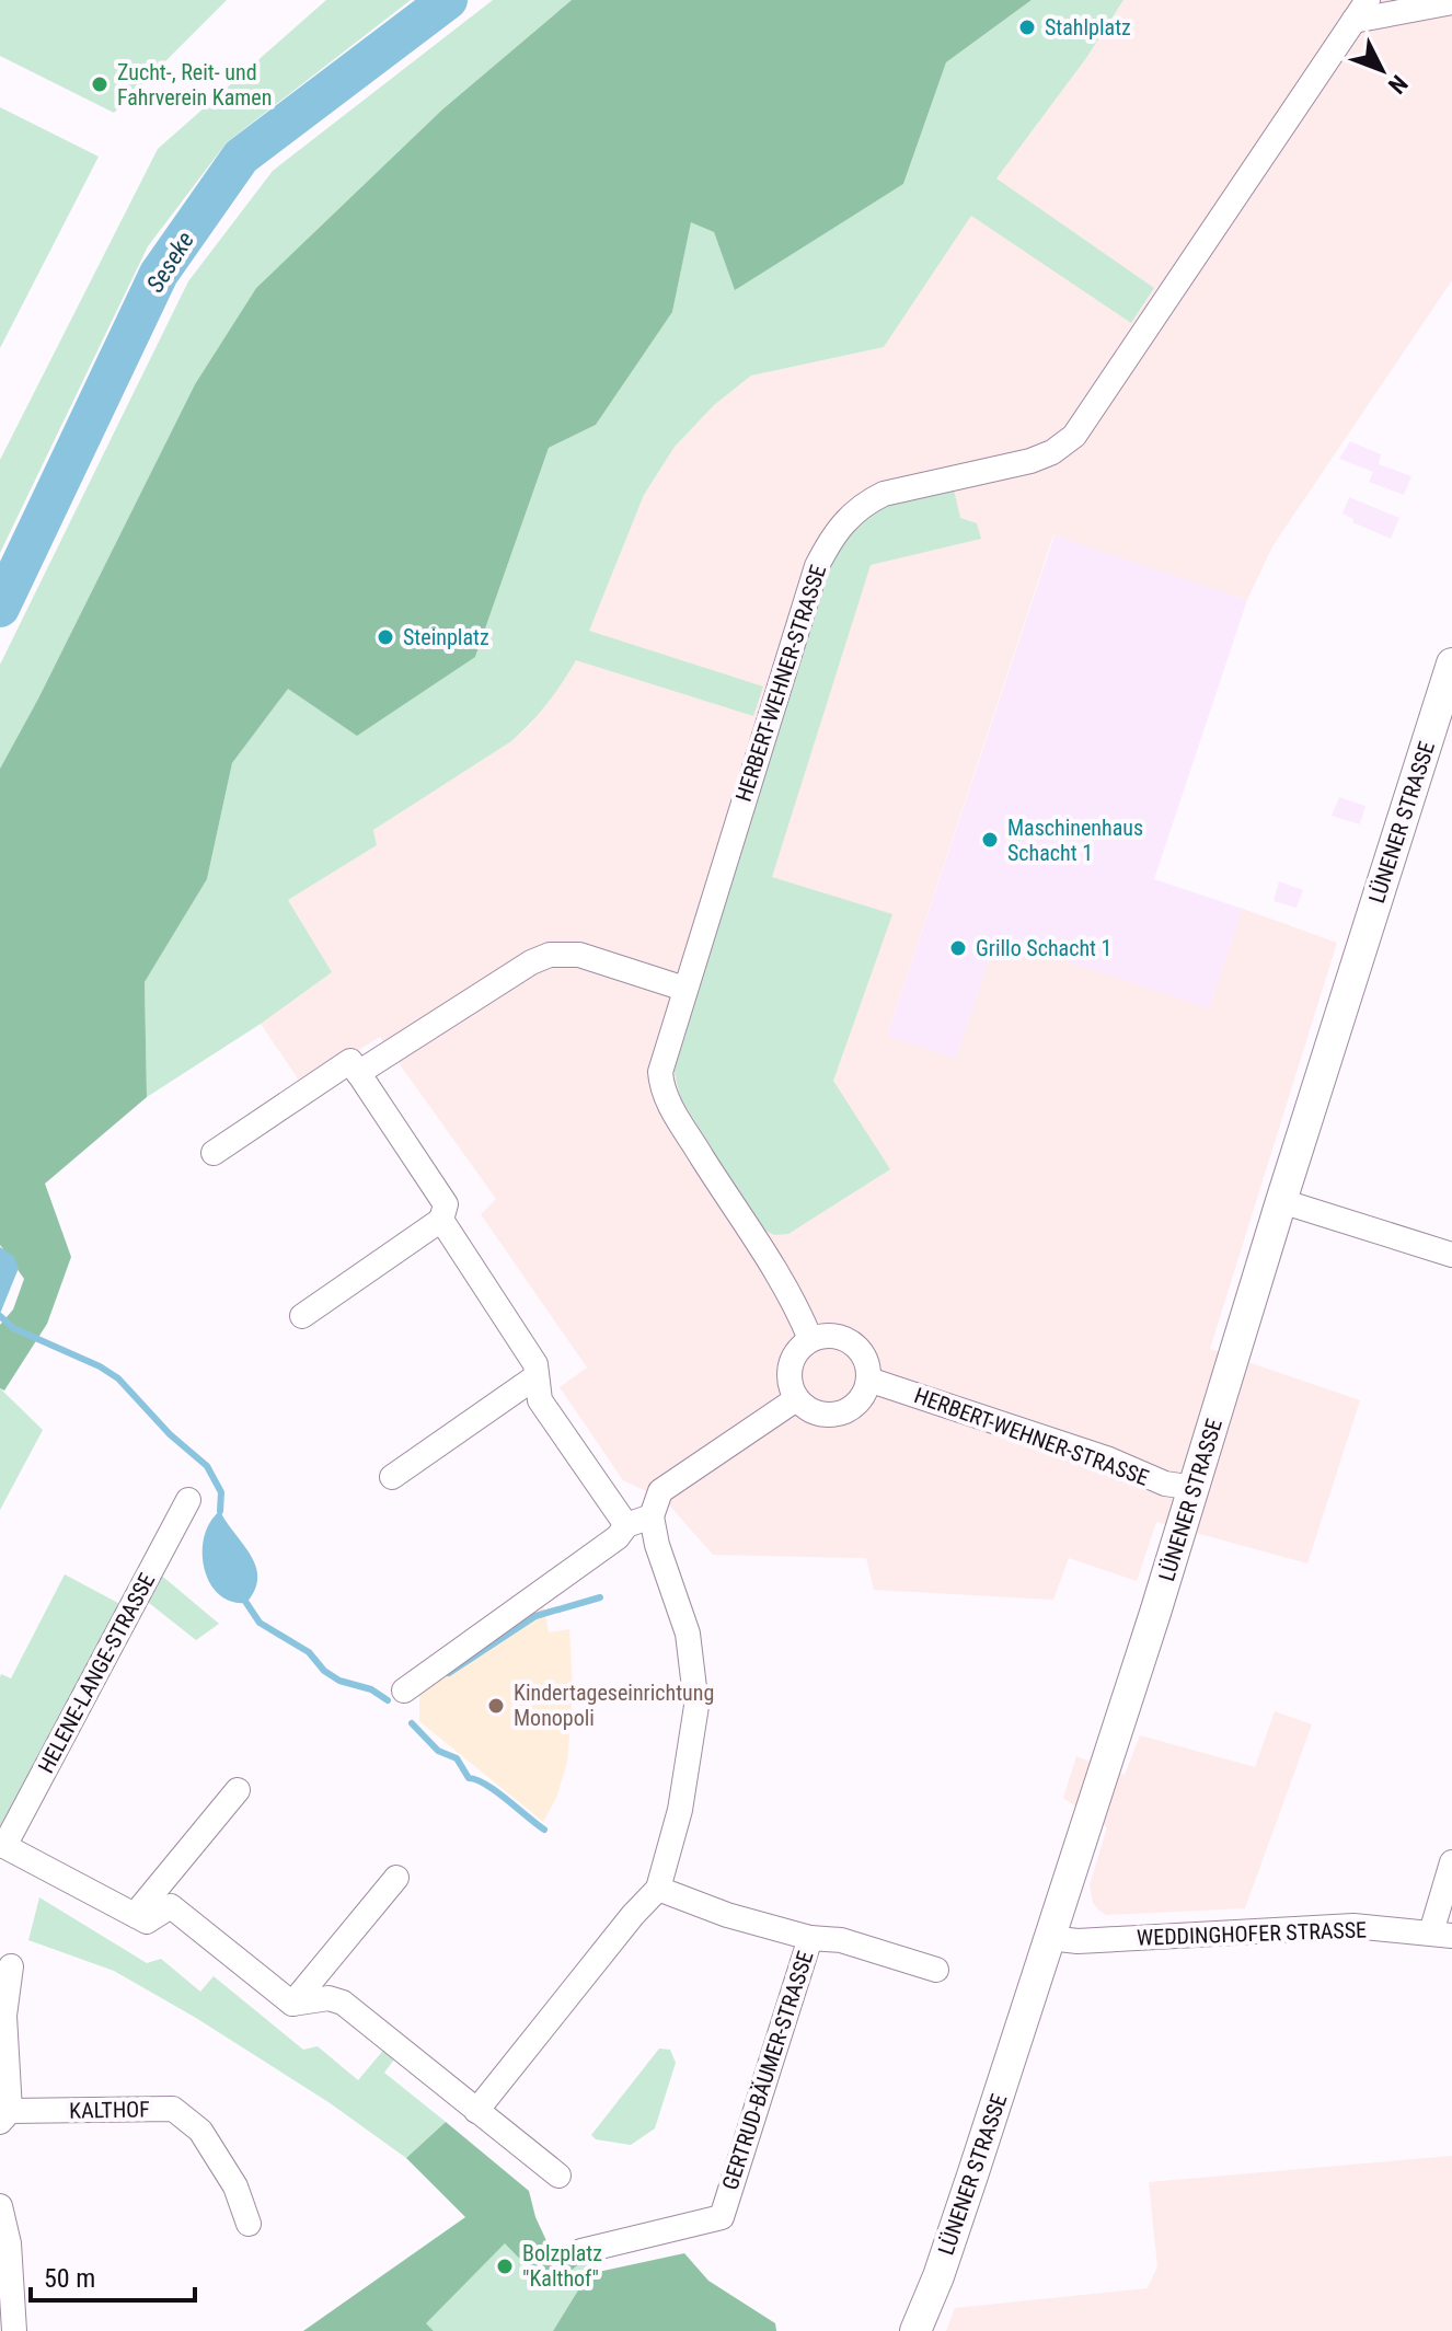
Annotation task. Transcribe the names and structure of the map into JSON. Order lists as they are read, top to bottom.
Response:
{
  "streets": {
    "main road": ["LÜNENER STRASSE"],
    "street": [
      "HERBERT-WEHNER-STRASSE",
      "HELENE-LANGE-STRASSE",
      "WEDDINGHOFER STRASSE",
      "GERTRUD-BÄUMER-STRASSE",
      "KALTHOF"
    ]
  },
  "crossings": [
    ["HERBERT-WEHNER-STRASSE", "LÜNENER STRASSE"],
    ["LÜNENER STRASSE", "WEDDINGHOFER STRASSE"]
  ],
  "water": ["Seseke"],
  "places": [
    "Stahlplatz",
    "Zucht-, Reit- und Fahrverein Kamen",
    "Steinplatz",
    "Maschinenhaus Schacht 1",
    "Grillo Schacht 1",
    "Kindertageseinrichtung Monopoli",
    "Bolzplatz \"Kalthof\""
  ],
  "scale_bar": "50 m",
  "north": "bottom right"
}
